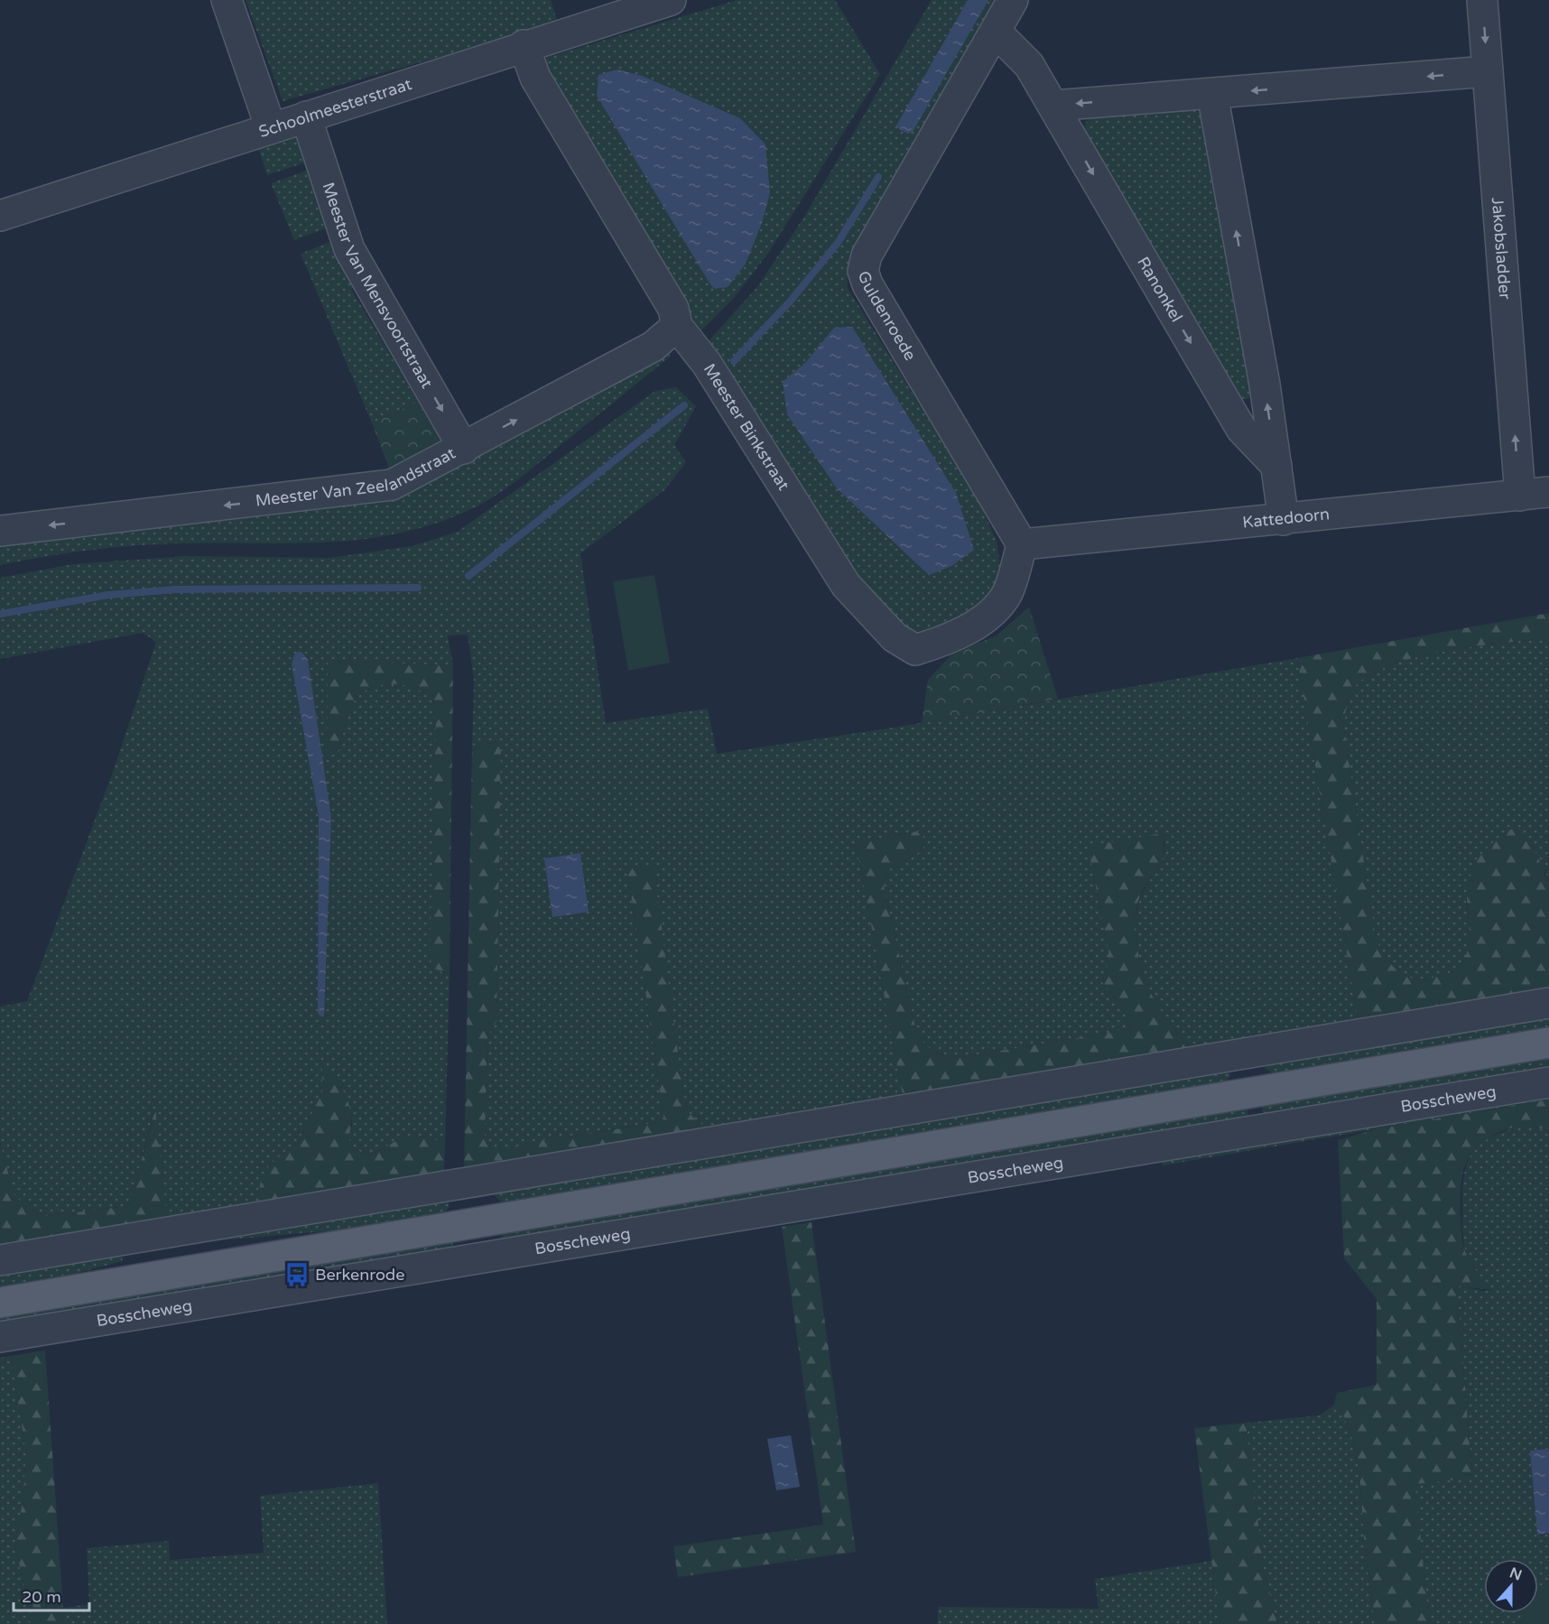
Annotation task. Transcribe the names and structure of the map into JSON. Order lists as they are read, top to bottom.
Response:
{
  "streets": {
    "main road": ["Bosscheweg"],
    "street": [
      "Schoolmeesterstraat",
      "Jakobsladder",
      "Meester Van Mensvoortstraat",
      "Ranonkel",
      "Guldenroede",
      "Meester Binkstraat",
      "Meester Van Zeelandstraat",
      "Kattedoorn"
    ]
  },
  "crossings": [
    ["Schoolmeesterstraat", "Meester Van Mensvoortstraat"],
    ["Schoolmeesterstraat", "Meester Binkstraat"],
    ["Jakobsladder", "Kattedoorn"],
    ["Meester Van Mensvoortstraat", "Meester Van Zeelandstraat"],
    ["Ranonkel", "Guldenroede"],
    ["Guldenroede", "Meester Binkstraat"],
    ["Guldenroede", "Kattedoorn"],
    ["Meester Binkstraat", "Meester Van Zeelandstraat"],
    ["Meester Binkstraat", "Kattedoorn"]
  ],
  "one_way": ["Meester Van Mensvoortstraat"],
  "places": {
    "bus stop": ["Berkenrode"]
  },
  "scale_bar": "20 m",
  "north": "top"
}
